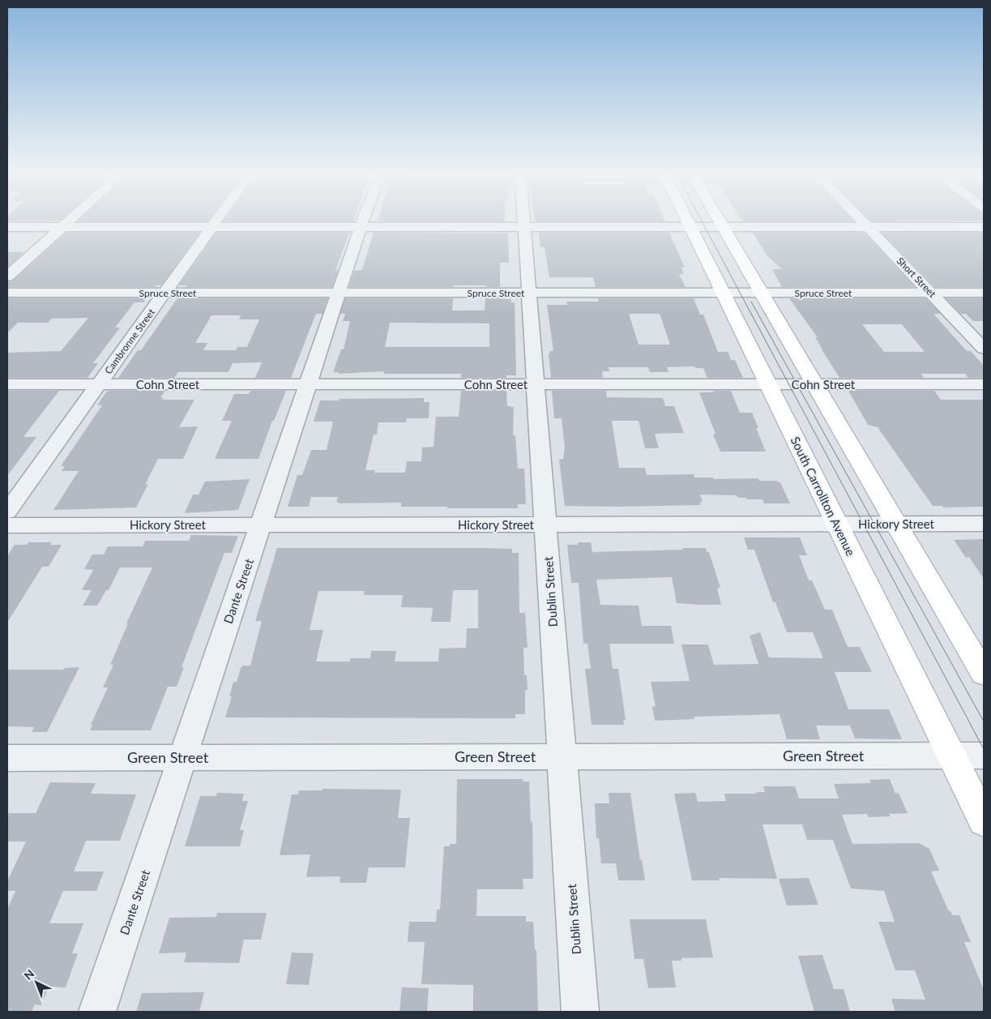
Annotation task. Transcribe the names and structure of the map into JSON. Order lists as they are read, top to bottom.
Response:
{
  "streets": {
    "main road": ["South Carrollton Avenue"],
    "street": [
      "Short Street",
      "Spruce Street",
      "Cambronne Street",
      "Cohn Street",
      "Hickory Street",
      "Dante Street",
      "Dublin Street",
      "Green Street"
    ]
  },
  "crossings": [
    ["Short Street", "Spruce Street"],
    ["Spruce Street", "Cambronne Street"],
    ["Spruce Street", "South Carrollton Avenue"],
    ["Spruce Street", "Dante Street"],
    ["Spruce Street", "Dublin Street"],
    ["Cambronne Street", "Cohn Street"],
    ["Cohn Street", "South Carrollton Avenue"],
    ["Cohn Street", "Dante Street"],
    ["Cohn Street", "Dublin Street"],
    ["South Carrollton Avenue", "Hickory Street"],
    ["South Carrollton Avenue", "Green Street"],
    ["Hickory Street", "Dante Street"],
    ["Hickory Street", "Dublin Street"],
    ["Dante Street", "Green Street"],
    ["Dublin Street", "Green Street"]
  ],
  "north": "top left"
}
